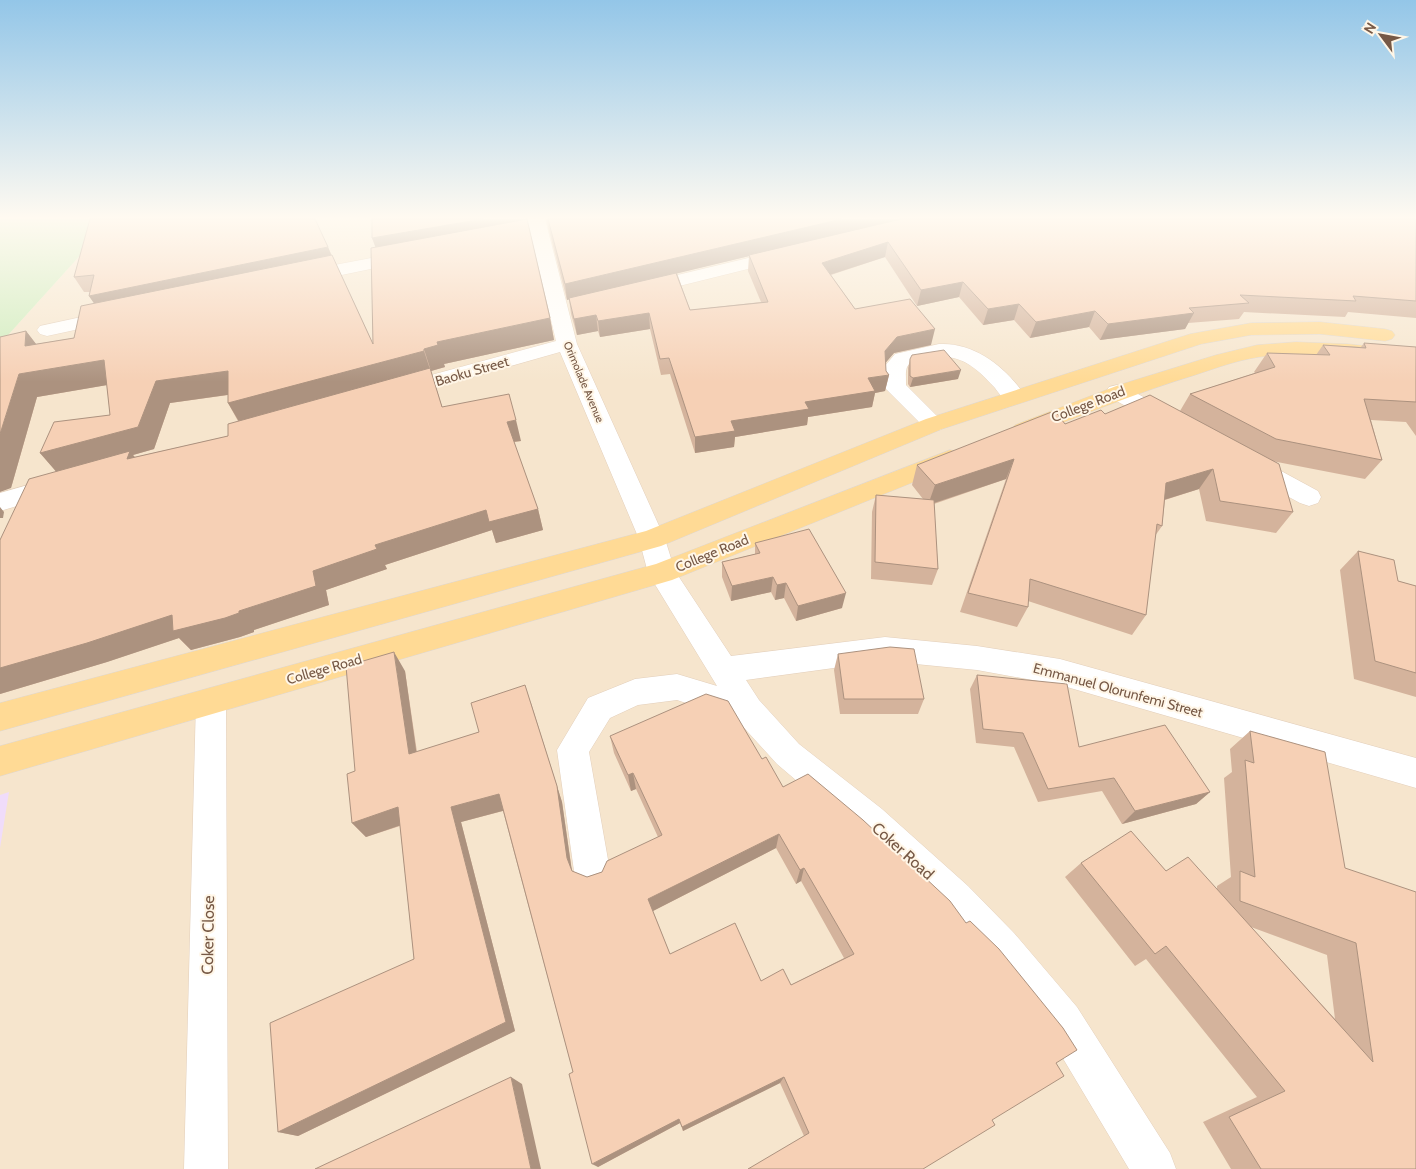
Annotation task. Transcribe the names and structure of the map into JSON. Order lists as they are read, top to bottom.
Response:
{
  "streets": {
    "main road": ["College Road"],
    "street": [
      "Baoku Street",
      "Orimolade Avenue",
      "Emmanuel Olorunfemi Street",
      "Coker Road",
      "Coker Close"
    ]
  },
  "crossings": [
    ["Baoku Street", "Orimolade Avenue"],
    ["Orimolade Avenue", "College Road"],
    ["Orimolade Avenue", "Coker Road"],
    ["College Road", "Coker Road"],
    ["College Road", "Coker Close"],
    ["Emmanuel Olorunfemi Street", "Coker Road"]
  ],
  "north": "top left"
}
